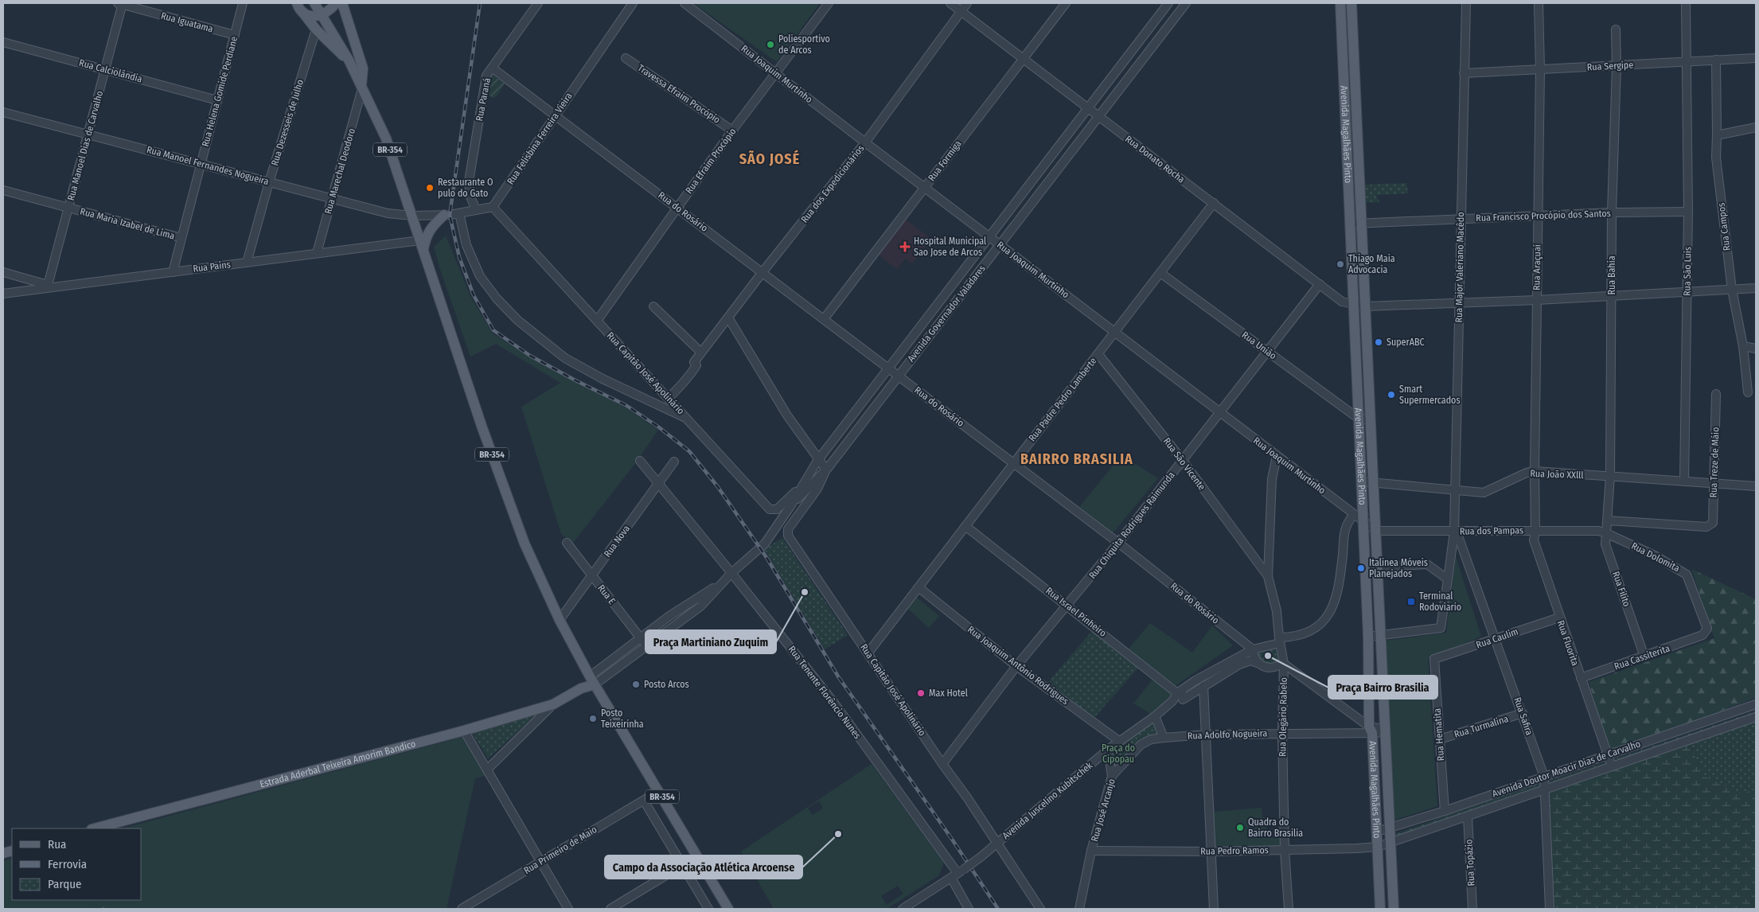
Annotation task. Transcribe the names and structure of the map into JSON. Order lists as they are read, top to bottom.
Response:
{
  "streets": {
    "main road": ["Avenida Magalhães Pinto", "BR-354", "Estrada Aderbal Teixeira Amorim Bandico"],
    "street": [
      "Rua Iguatama",
      "Rua Sergipe",
      "Rua Calciolândia",
      "Rua Joaquim Murtinho",
      "Rua Helena Gomide Perdiane",
      "Travessa Efraim Procópio",
      "Rua Paraná",
      "Rua Dezesseis de Julho",
      "Rua Felisbina Ferreira Vieira",
      "Rua Manoel Dias de Carvalho",
      "Rua Donato Rocha",
      "Rua Efraim Procópio",
      "Rua Formiga",
      "Rua Manoel Fernandes Nogueira",
      "Rua Marechal Deodoro",
      "Rua dos Expedicionários",
      "Rua do Rosário",
      "Rua Francisco Procópio dos Santos",
      "Rua Maria Izabel de Lima",
      "Rua Campos",
      "Rua Pains",
      "Rua Major Valeriano Macêdo",
      "Rua Araçuaí",
      "Rua São Luis",
      "Rua Bahia",
      "Avenida Governador Valadares",
      "Rua União",
      "Rua Capitão José Apolinário",
      "Rua Padre Pedro Lamberte",
      "Rua Treze de Máio",
      "Rua São Vicente",
      "Rua João XXlll",
      "Rua Chiquita Rodrigues Raimunda",
      "Rua dos Pampas",
      "Rua Nova",
      "Rua Dolomita",
      "Rua Filito",
      "Rua E",
      "Rua Israel Pinheiro",
      "Rua Caulim",
      "Rua Fluorita",
      "Rua Cassiterita",
      "Rua Joaquim Antônio Rodrigues",
      "Rua Tenente Florêncio Nunes",
      "Rua Safira",
      "Rua Olegário Rabelo",
      "Rua Turmalina",
      "Rua Adolfo Nogueira",
      "Rua Hematita",
      "Avenida Doutor Moacir Dias de Carvalho",
      "Avenida Juscelino Kubitschek",
      "Rua José Arcanjo",
      "Rua Primeiro de Maio",
      "Rua Pedro Ramos",
      "Rua Topázio"
    ]
  },
  "crossings": [
    ["Rua Iguatama", "Rua Helena Gomide Perdiane"],
    ["Rua Iguatama", "Rua Manoel Dias de Carvalho"],
    ["Rua Sergipe", "Rua Campos"],
    ["Rua Sergipe", "Rua Major Valeriano Macêdo"],
    ["Rua Sergipe", "Rua Araçuaí"],
    ["Rua Sergipe", "Rua São Luis"],
    ["Rua Sergipe", "Rua Bahia"],
    ["Rua Calciolândia", "Rua Helena Gomide Perdiane"],
    ["Rua Calciolândia", "Rua Manoel Dias de Carvalho"],
    ["Rua Joaquim Murtinho", "Avenida Magalhães Pinto"],
    ["Rua Joaquim Murtinho", "Rua Efraim Procópio"],
    ["Rua Joaquim Murtinho", "Rua Formiga"],
    ["Rua Joaquim Murtinho", "Rua dos Expedicionários"],
    ["Rua Joaquim Murtinho", "Avenida Governador Valadares"],
    ["Rua Joaquim Murtinho", "Rua Padre Pedro Lamberte"],
    ["Rua Joaquim Murtinho", "Rua Chiquita Rodrigues Raimunda"],
    ["Rua Joaquim Murtinho", "Rua Olegário Rabelo"],
    ["Rua Helena Gomide Perdiane", "Rua Manoel Fernandes Nogueira"],
    ["Rua Helena Gomide Perdiane", "Rua Maria Izabel de Lima"],
    ["Rua Helena Gomide Perdiane", "Rua Pains"],
    ["Travessa Efraim Procópio", "Rua Efraim Procópio"],
    ["Rua Paraná", "Rua do Rosário"],
    ["Rua Dezesseis de Julho", "Rua Manoel Fernandes Nogueira"],
    ["Rua Dezesseis de Julho", "Rua Pains"],
    ["Avenida Magalhães Pinto", "Rua Donato Rocha"],
    ["Avenida Magalhães Pinto", "Rua Francisco Procópio dos Santos"],
    ["Avenida Magalhães Pinto", "Rua União"],
    ["Avenida Magalhães Pinto", "Rua João XXlll"],
    ["Avenida Magalhães Pinto", "Rua dos Pampas"],
    ["Avenida Magalhães Pinto", "Rua Adolfo Nogueira"],
    ["Avenida Magalhães Pinto", "Avenida Doutor Moacir Dias de Carvalho"],
    ["Avenida Magalhães Pinto", "Rua Pedro Ramos"],
    ["Rua Felisbina Ferreira Vieira", "Rua do Rosário"],
    ["Rua Felisbina Ferreira Vieira", "Rua Capitão José Apolinário"],
    ["Rua Manoel Dias de Carvalho", "Rua Manoel Fernandes Nogueira"],
    ["Rua Manoel Dias de Carvalho", "Rua Maria Izabel de Lima"],
    ["Rua Manoel Dias de Carvalho", "Rua Pains"],
    ["BR-354", "Rua Manoel Fernandes Nogueira"],
    ["BR-354", "Rua Marechal Deodoro"],
    ["BR-354", "Rua Pains"],
    ["BR-354", "Avenida Governador Valadares"],
    ["BR-354", "Rua Nova"],
    ["BR-354", "Estrada Aderbal Teixeira Amorim Bandico"],
    ["BR-354", "Rua Primeiro de Maio"],
    ["Rua Donato Rocha", "Rua Formiga"],
    ["Rua Donato Rocha", "Rua dos Expedicionários"],
    ["Rua Donato Rocha", "Avenida Governador Valadares"],
    ["Rua Donato Rocha", "Rua Padre Pedro Lamberte"],
    ["Rua Donato Rocha", "Rua Chiquita Rodrigues Raimunda"],
    ["Rua Efraim Procópio", "Rua do Rosário"],
    ["Rua Efraim Procópio", "Rua Capitão José Apolinário"],
    ["Rua Formiga", "Rua do Rosário"],
    ["Rua Manoel Fernandes Nogueira", "Rua Marechal Deodoro"],
    ["Rua Marechal Deodoro", "Rua Pains"],
    ["Rua dos Expedicionários", "Rua do Rosário"],
    ["Rua dos Expedicionários", "Rua Capitão José Apolinário"],
    ["Rua do Rosário", "Avenida Governador Valadares"],
    ["Rua do Rosário", "Rua Padre Pedro Lamberte"],
    ["Rua do Rosário", "Rua Chiquita Rodrigues Raimunda"],
    ["Rua do Rosário", "Avenida Juscelino Kubitschek"],
    ["Rua Francisco Procópio dos Santos", "Rua Major Valeriano Macêdo"],
    ["Rua Francisco Procópio dos Santos", "Rua Araçuaí"],
    ["Rua Francisco Procópio dos Santos", "Rua São Luis"],
    ["Rua Francisco Procópio dos Santos", "Rua Bahia"],
    ["Rua Major Valeriano Macêdo", "Rua João XXlll"],
    ["Rua Major Valeriano Macêdo", "Rua dos Pampas"],
    ["Rua Major Valeriano Macêdo", "Rua Safira"],
    ["Rua Araçuaí", "Rua João XXlll"],
    ["Rua Araçuaí", "Rua dos Pampas"],
    ["Rua Araçuaí", "Rua Fluorita"],
    ["Rua São Luis", "Rua João XXlll"],
    ["Rua Bahia", "Rua Treze de Máio"],
    ["Rua Bahia", "Rua João XXlll"],
    ["Rua Bahia", "Rua Filito"],
    ["Avenida Governador Valadares", "Rua Capitão José Apolinário"],
    ["Avenida Governador Valadares", "Rua E"],
    ["Avenida Governador Valadares", "Rua Tenente Florêncio Nunes"],
    ["Avenida Governador Valadares", "Estrada Aderbal Teixeira Amorim Bandico"],
    ["Rua União", "Rua Padre Pedro Lamberte"],
    ["Rua União", "Rua Chiquita Rodrigues Raimunda"],
    ["Rua Capitão José Apolinário", "Rua Padre Pedro Lamberte"],
    ["Rua Capitão José Apolinário", "Rua Chiquita Rodrigues Raimunda"],
    ["Rua Capitão José Apolinário", "Avenida Juscelino Kubitschek"],
    ["Rua Padre Pedro Lamberte", "Rua São Vicente"],
    ["Rua Padre Pedro Lamberte", "Rua Israel Pinheiro"],
    ["Rua Padre Pedro Lamberte", "Rua Joaquim Antônio Rodrigues"],
    ["Rua Treze de Máio", "Rua João XXlll"],
    ["Rua Treze de Máio", "Rua Filito"],
    ["Rua São Vicente", "Rua Chiquita Rodrigues Raimunda"],
    ["Rua São Vicente", "Rua Olegário Rabelo"],
    ["Rua Chiquita Rodrigues Raimunda", "Rua Israel Pinheiro"],
    ["Rua Chiquita Rodrigues Raimunda", "Rua Joaquim Antônio Rodrigues"],
    ["Rua dos Pampas", "Rua Dolomita"],
    ["Rua dos Pampas", "Rua Filito"],
    ["Rua dos Pampas", "Rua Fluorita"],
    ["Rua dos Pampas", "Rua Safira"],
    ["Rua Nova", "Rua E"],
    ["Rua Nova", "Rua Tenente Florêncio Nunes"],
    ["Rua Dolomita", "Rua Filito"],
    ["Rua Dolomita", "Rua Cassiterita"],
    ["Rua Filito", "Rua Cassiterita"],
    ["Rua Israel Pinheiro", "Avenida Juscelino Kubitschek"],
    ["Rua Caulim", "Rua Fluorita"],
    ["Rua Caulim", "Rua Safira"],
    ["Rua Caulim", "Rua Hematita"],
    ["Rua Fluorita", "Rua Cassiterita"],
    ["Rua Fluorita", "Avenida Doutor Moacir Dias de Carvalho"],
    ["Rua Joaquim Antônio Rodrigues", "Avenida Juscelino Kubitschek"],
    ["Rua Tenente Florêncio Nunes", "Avenida Juscelino Kubitschek"],
    ["Rua Safira", "Rua Turmalina"],
    ["Rua Safira", "Avenida Doutor Moacir Dias de Carvalho"],
    ["Rua Olegário Rabelo", "Rua Adolfo Nogueira"],
    ["Rua Olegário Rabelo", "Avenida Juscelino Kubitschek"],
    ["Rua Olegário Rabelo", "Rua Pedro Ramos"],
    ["Rua Turmalina", "Rua Hematita"],
    ["Rua Adolfo Nogueira", "Rua José Arcanjo"],
    ["Rua Hematita", "Avenida Doutor Moacir Dias de Carvalho"],
    ["Avenida Doutor Moacir Dias de Carvalho", "Rua Pedro Ramos"],
    ["Avenida Doutor Moacir Dias de Carvalho", "Rua Topázio"],
    ["Rua José Arcanjo", "Rua Pedro Ramos"]
  ],
  "districts": ["SÃO JOSÉ", "BAIRRO BRASILIA"],
  "parks": ["Praça do Cipopau"],
  "places": {
    "other": [
      "Poliesportivo de Arcos",
      "Restaurante O pulo do Gato",
      "Thiago Maia Advocacia",
      "SuperABC",
      "Smart Supermercados",
      "Italinea Móveis Planejados",
      "Praça Martiniano Zuquim",
      "Praça Bairro Brasilia",
      "Posto Arcos",
      "Max Hotel",
      "Posto Teixeirinha",
      "Quadra do Bairro Brasilia",
      "Campo da Associação Atlética Arcoense"
    ],
    "health": ["Hospital Municipal Sao Jose de Arcos"],
    "transit": ["Terminal Rodoviario"]
  },
  "legend": ["Rua", "Ferrovia", "Parque"]
}
